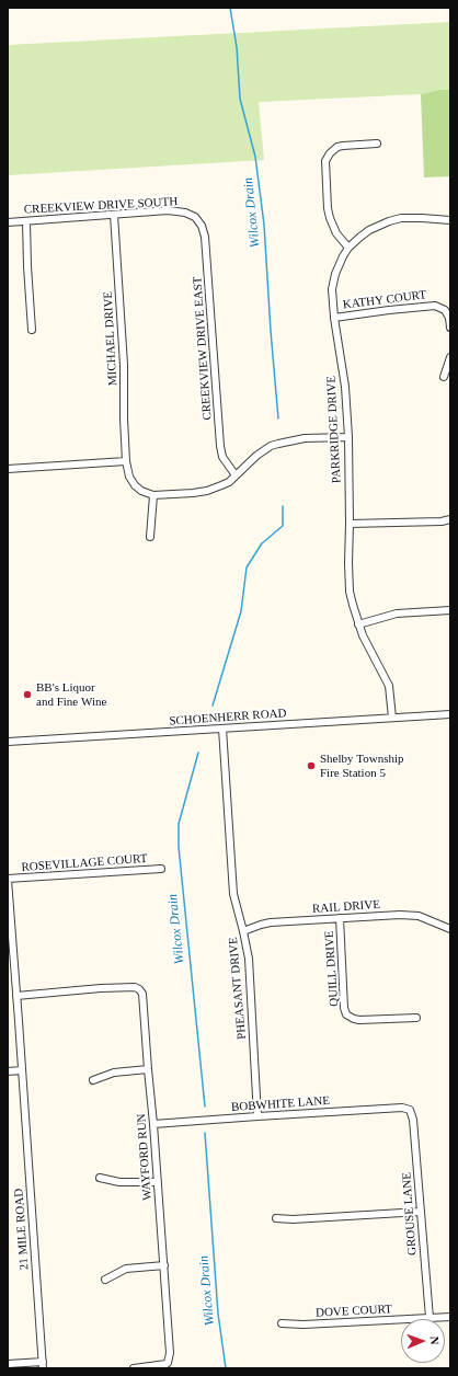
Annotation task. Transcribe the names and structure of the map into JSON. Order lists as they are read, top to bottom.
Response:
{
  "streets": {
    "street": [
      "CREEKVIEW DRIVE SOUTH",
      "KATHY COURT",
      "MICHAEL DRIVE",
      "CREEKVIEW DRIVE EAST",
      "PARKRIDGE DRIVE",
      "SCHOENHERR ROAD",
      "ROSEVILLAGE COURT",
      "RAIL DRIVE",
      "QUILL DRIVE",
      "PHEASANT DRIVE",
      "BOBWHITE LANE",
      "WAYFORD RUN",
      "GROUSE LANE",
      "21 MILE ROAD",
      "DOVE COURT"
    ]
  },
  "crossings": [
    ["CREEKVIEW DRIVE SOUTH", "MICHAEL DRIVE"],
    ["CREEKVIEW DRIVE SOUTH", "CREEKVIEW DRIVE EAST"],
    ["KATHY COURT", "PARKRIDGE DRIVE"],
    ["PARKRIDGE DRIVE", "SCHOENHERR ROAD"],
    ["SCHOENHERR ROAD", "PHEASANT DRIVE"],
    ["ROSEVILLAGE COURT", "21 MILE ROAD"],
    ["RAIL DRIVE", "QUILL DRIVE"],
    ["RAIL DRIVE", "PHEASANT DRIVE"],
    ["PHEASANT DRIVE", "BOBWHITE LANE"],
    ["BOBWHITE LANE", "WAYFORD RUN"],
    ["BOBWHITE LANE", "GROUSE LANE"],
    ["WAYFORD RUN", "21 MILE ROAD"],
    ["GROUSE LANE", "DOVE COURT"]
  ],
  "water": ["Wilcox Drain"],
  "places": ["BB's Liquor and Fine Wine", "Shelby Township Fire Station 5"],
  "north": "right"
}
